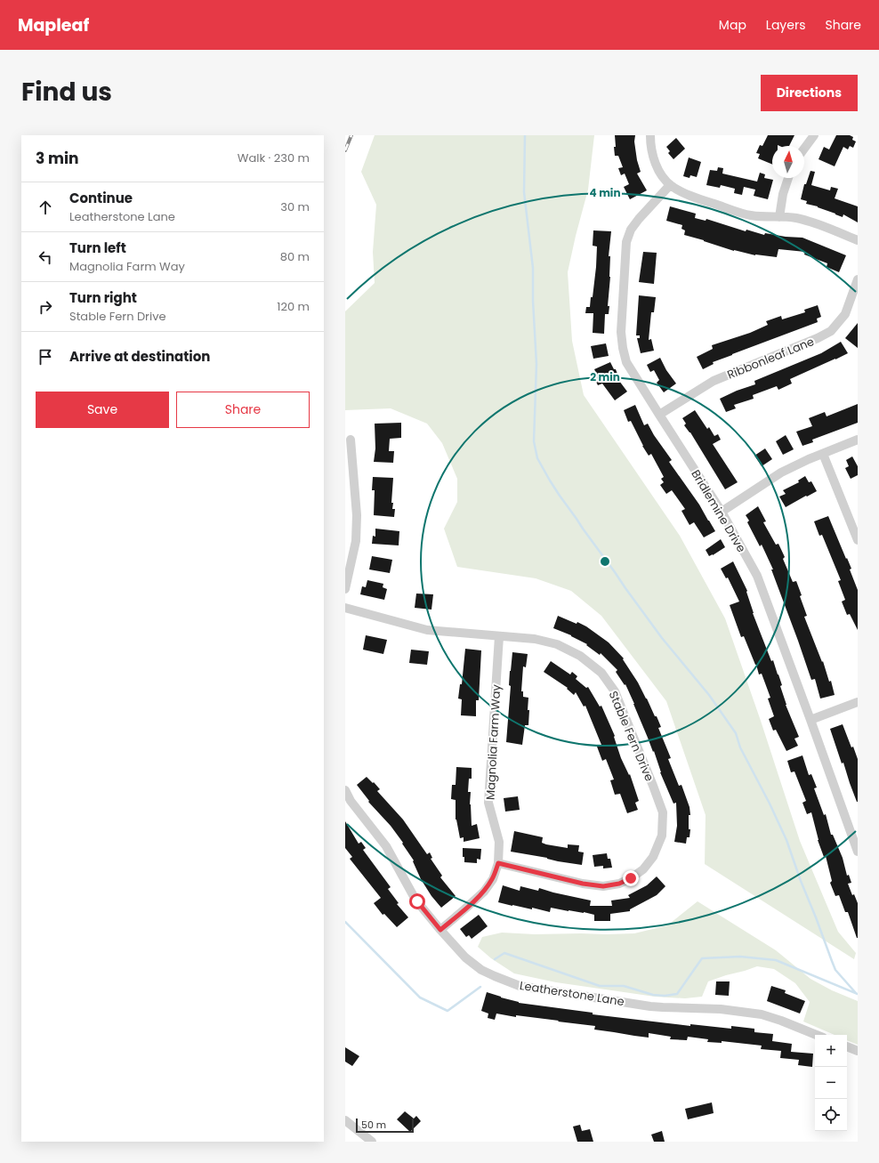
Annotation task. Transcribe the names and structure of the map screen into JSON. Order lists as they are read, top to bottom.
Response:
{
  "streets": {
    "street": [
      "Ribbonleaf Lane",
      "Bridlemine Drive",
      "Stable Fern Drive",
      "Magnolia Farm Way",
      "Leatherstone Lane"
    ]
  },
  "crossings": [
    ["Ribbonleaf Lane", "Bridlemine Drive"],
    ["Stable Fern Drive", "Magnolia Farm Way"],
    ["Magnolia Farm Way", "Leatherstone Lane"]
  ],
  "scale_bar": "50 m",
  "north": "top",
  "page": {
    "header": "Mapleaf",
    "nav": ["Map", "Layers", "Share"],
    "title": "Find us",
    "buttons": [
      "Directions",
      ["Save", "Share"]
    ],
    "heading": ["3 min", "Walk · 230 m"],
    "list": [
      ["Continue", "Leatherstone Lane", "30 m"],
      ["Turn left", "Magnolia Farm Way", "80 m"],
      ["Turn right", "Stable Fern Drive", "120 m"],
      "Arrive at destination"
    ],
    "map_buttons": ["+", "−"],
    "scale": "50 m"
  },
  "rings": ["4 min", "2 min"]
}
